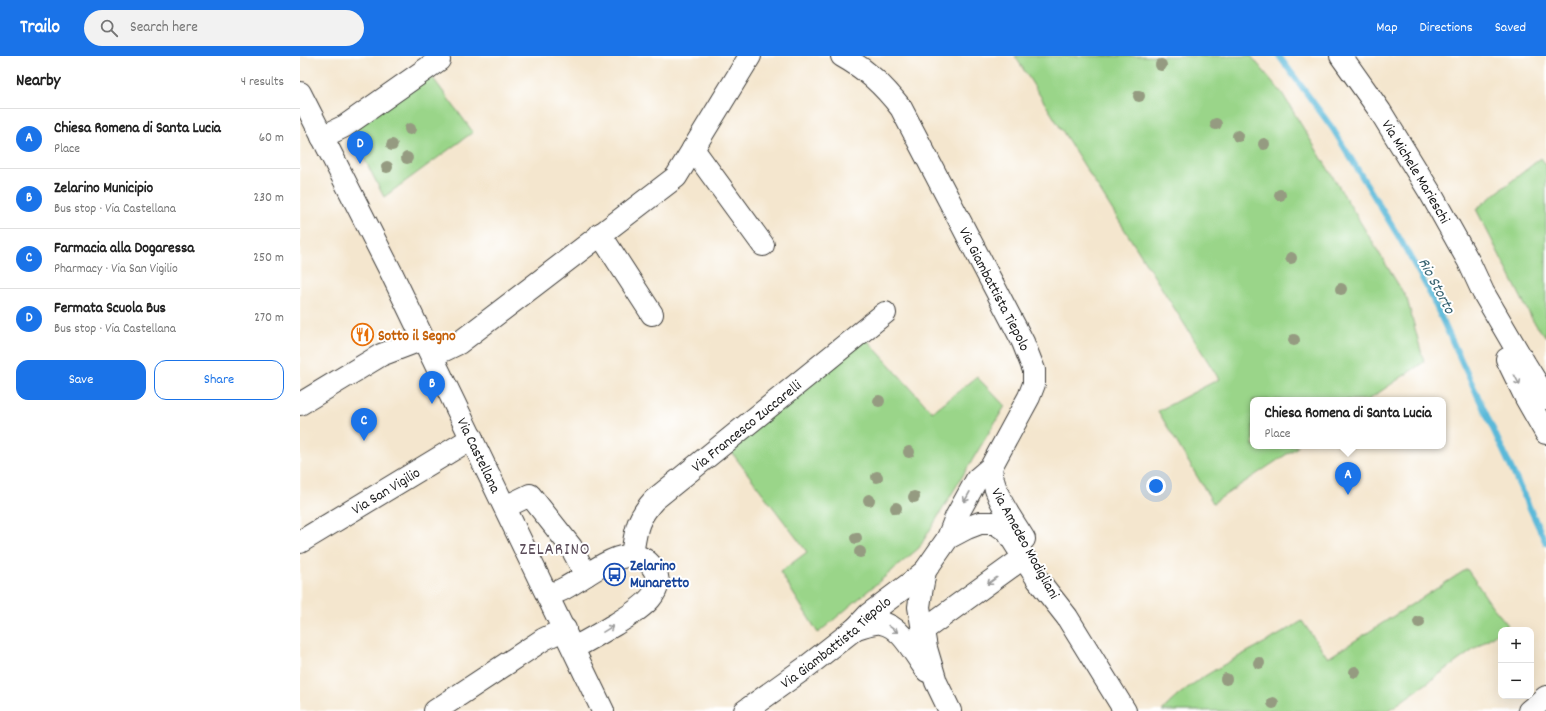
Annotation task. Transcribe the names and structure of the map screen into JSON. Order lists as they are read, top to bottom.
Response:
{
  "streets": {
    "street": [
      "Via Michele Marieschi",
      "Via Giambattista Tiepolo",
      "Via Francesco Zuccarelli",
      "Via Castellana",
      "Via San Vigilio",
      "Via Amedeo Modigliani"
    ]
  },
  "crossings": [
    ["Via Giambattista Tiepolo", "Via Amedeo Modigliani"],
    ["Via Castellana", "Via San Vigilio"]
  ],
  "districts": ["ZELARINO"],
  "water": ["Rio Storto"],
  "places": {
    "restaurant": ["Sotto il Segno"],
    "bus stop": ["Zelarino Munaretto"]
  },
  "page": {
    "header": "Trailo",
    "search": "Search here",
    "nav": ["Map", "Directions", "Saved"],
    "heading": ["Nearby", "4 results"],
    "list": [
      {
        "mark": "A",
        "name": "Chiesa Romena di Santa Lucia",
        "note": "Place",
        "value": "60 m"
      },
      {
        "mark": "B",
        "name": "Zelarino Municipio",
        "note": "Bus stop · Via Castellana",
        "value": "230 m"
      },
      {
        "mark": "C",
        "name": "Farmacia alla Dogaressa",
        "note": "Pharmacy · Via San Vigilio",
        "value": "250 m"
      },
      {
        "mark": "D",
        "name": "Fermata Scuola Bus",
        "note": "Bus stop · Via Castellana",
        "value": "270 m"
      }
    ],
    "pins": [
      "D",
      "B",
      "C",
      "A"
    ],
    "buttons": ["Save", "Share"],
    "popup": ["Chiesa Romena di Santa Lucia", "Place"],
    "map_buttons": ["+", "−"]
  }
}
